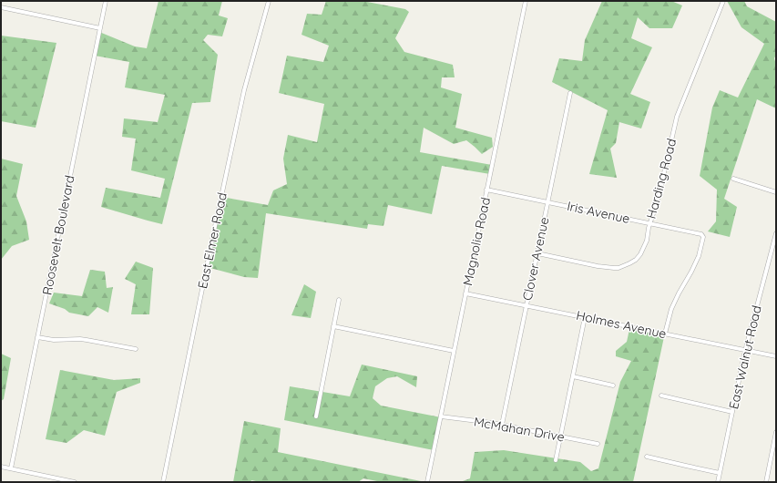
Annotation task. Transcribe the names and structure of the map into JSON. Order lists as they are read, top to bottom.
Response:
{
  "streets": {
    "street": [
      "Harding Road",
      "Iris Avenue",
      "Roosevelt Boulevard",
      "East Elmer Road",
      "Magnolia Road",
      "Clover Avenue",
      "Holmes Avenue",
      "East Walnut Road",
      "McMahan Drive"
    ]
  },
  "crossings": [
    ["Harding Road", "Iris Avenue"],
    ["Harding Road", "Clover Avenue"],
    ["Iris Avenue", "Magnolia Road"],
    ["Iris Avenue", "Clover Avenue"],
    ["Iris Avenue", "Holmes Avenue"],
    ["Magnolia Road", "Holmes Avenue"],
    ["Magnolia Road", "McMahan Drive"],
    ["Clover Avenue", "Holmes Avenue"],
    ["Clover Avenue", "McMahan Drive"],
    ["Holmes Avenue", "East Walnut Road"]
  ]
}
